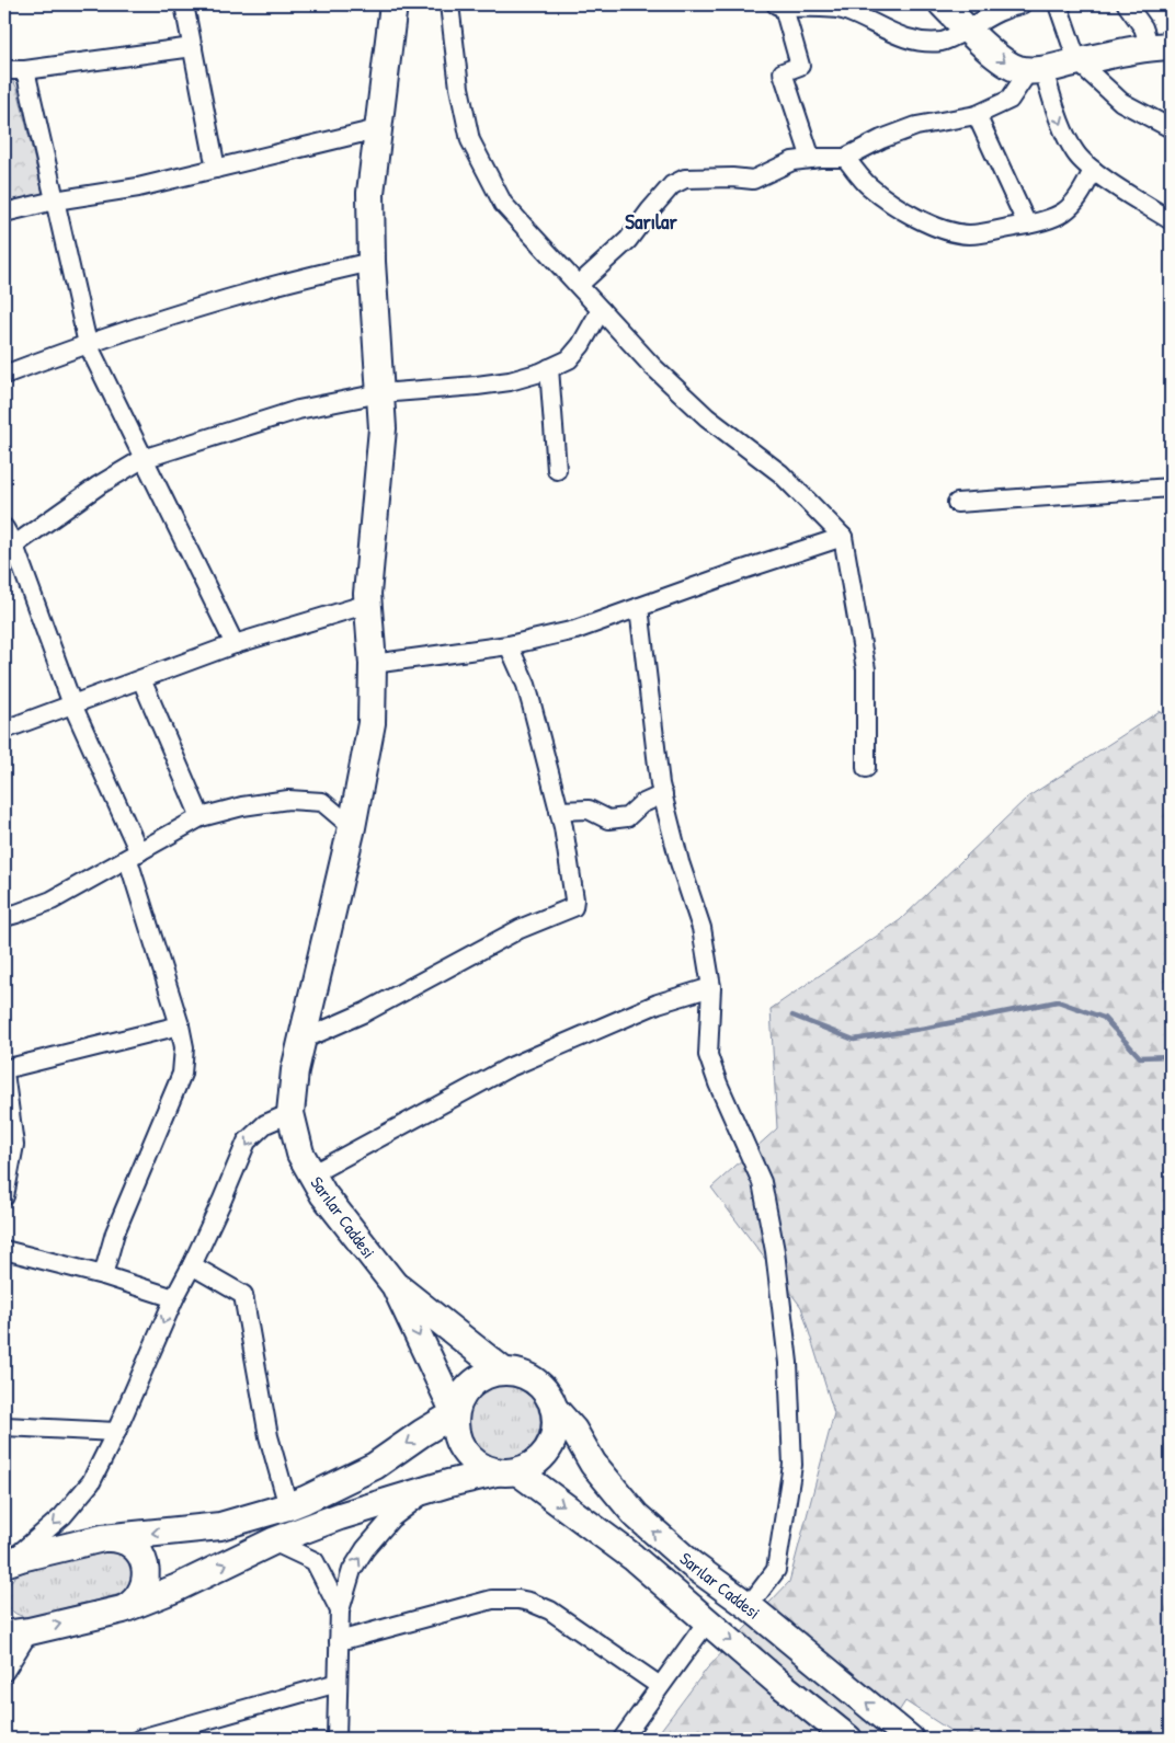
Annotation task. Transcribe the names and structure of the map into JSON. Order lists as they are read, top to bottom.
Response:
{
  "streets": {
    "street": ["Sarılar Caddesi"]
  },
  "districts": ["Sarılar"]
}
